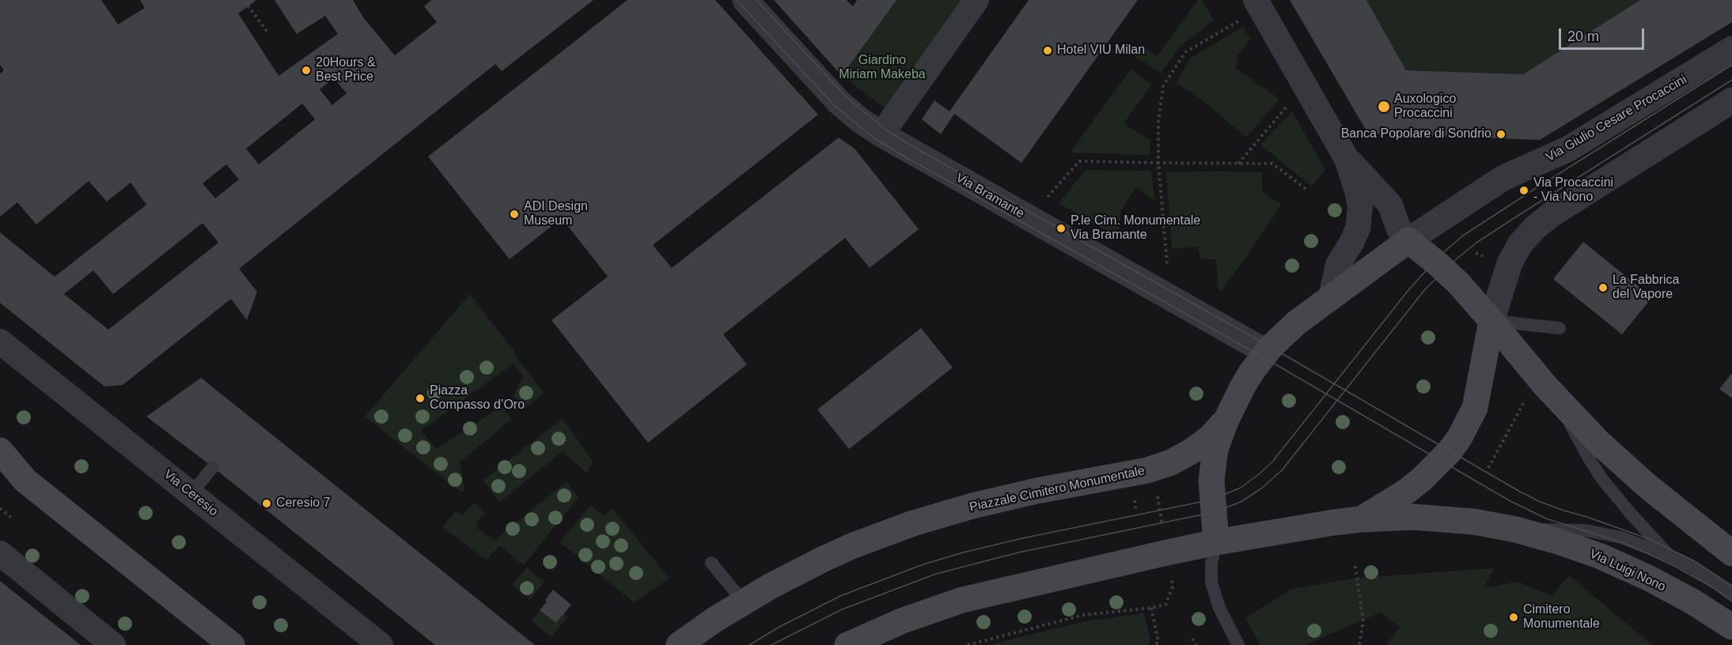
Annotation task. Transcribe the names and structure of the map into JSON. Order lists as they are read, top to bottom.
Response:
{
  "streets": {
    "main road": ["Piazzale Cimitero Monumentale", "Via Luigi Nono"],
    "street": ["Via Giulio Cesare Procaccini", "Via Bramante", "Via Ceresio"]
  },
  "crossings": [
    ["Via Giulio Cesare Procaccini", "Piazzale Cimitero Monumentale"],
    ["Via Bramante", "Piazzale Cimitero Monumentale"]
  ],
  "parks": ["Giardino Miriam Makeba"],
  "places": [
    "Hotel VIU Milan",
    "20Hours & Best Price",
    "Auxologico Procaccini",
    "Banca Popolare di Sondrio",
    "Via Procaccini - Via Nono",
    "ADI Design Museum",
    "P.le Cim. Monumentale Via Bramante",
    "La Fabbrica del Vapore",
    "Piazza Compasso d’Oro",
    "Ceresio 7",
    "Cimitero Monumentale"
  ],
  "scale_bar": "20 m"
}
